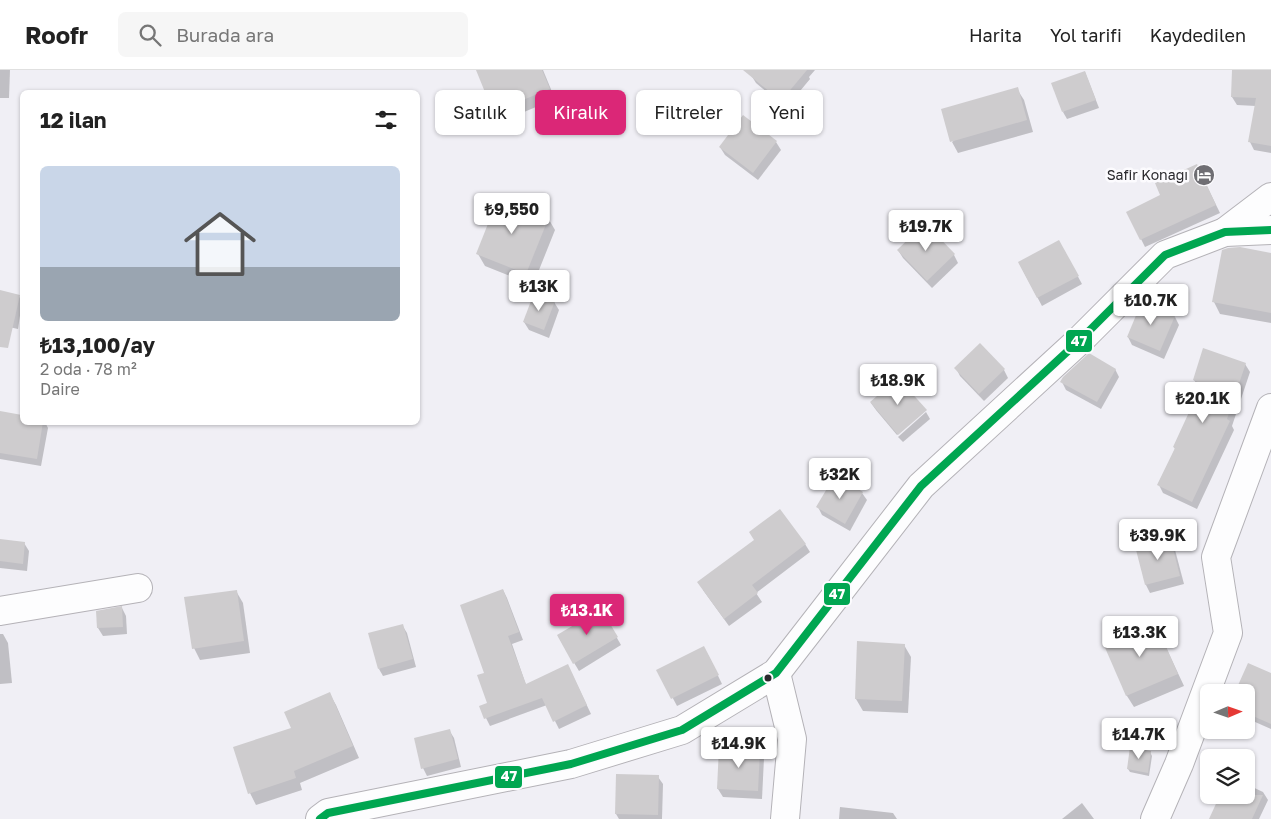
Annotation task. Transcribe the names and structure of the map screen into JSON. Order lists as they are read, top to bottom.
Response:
{
  "places": {
    "hotel": ["Safir Konağı"]
  },
  "lines": ["transit line 47"],
  "north": "right",
  "page": {
    "header": "Roofr",
    "search": "Burada ara",
    "nav": ["Harita", "Yol tarifi", "Kaydedilen"],
    "chip": [
      "Satılık",
      "Kiralık",
      "Filtreler",
      "Yeni"
    ],
    "heading": "12 ilan",
    "list": [
      {
        "name": "₺13,100/ay",
        "note": "2 oda · 78 m² · Daire"
      }
    ],
    "price": [
      "₺9,550",
      "₺19.7K",
      "₺13K",
      "₺10.7K",
      "₺18.9K",
      "₺20.1K",
      "₺32K",
      "₺39.9K",
      "₺13.1K",
      "₺13.3K",
      "₺14.7K",
      "₺14.9K"
    ]
  }
}
